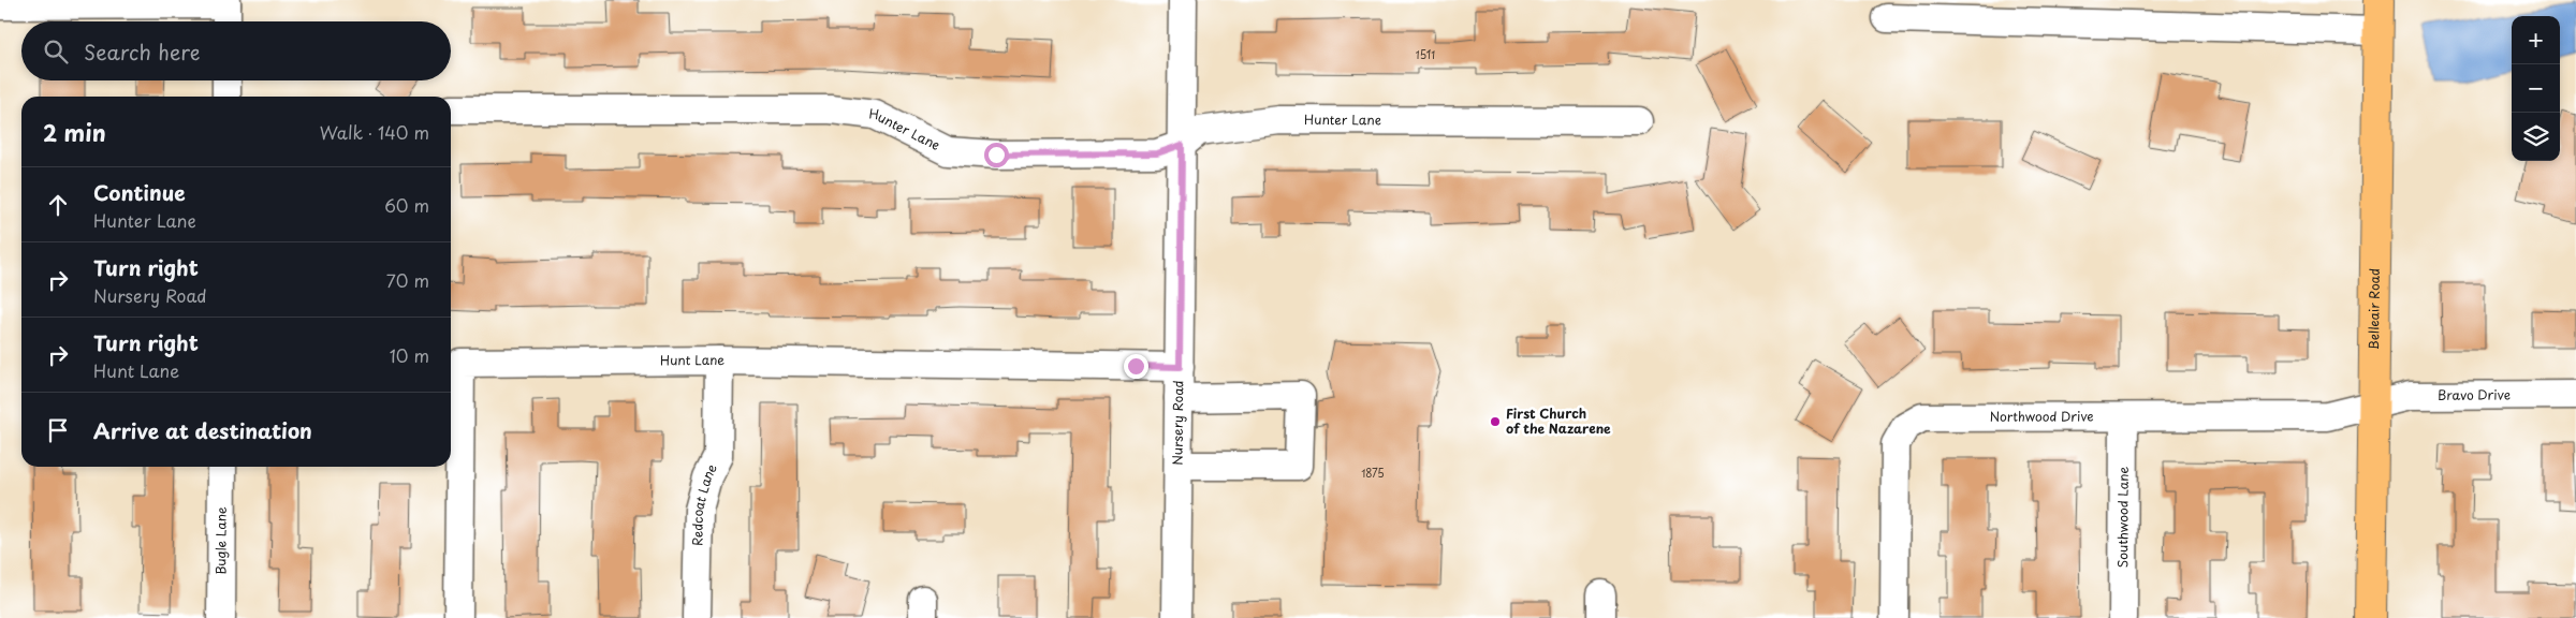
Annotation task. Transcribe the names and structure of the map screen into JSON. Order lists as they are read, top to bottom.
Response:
{
  "streets": {
    "main road": ["Belleair Road"],
    "street": [
      "Hunter Lane",
      "Hunt Lane",
      "Bravo Drive",
      "Northwood Drive",
      "Nursery Road",
      "Redcoat Lane",
      "Southwood Lane",
      "Bugle Lane"
    ]
  },
  "crossings": [
    ["Hunter Lane", "Nursery Road"],
    ["Belleair Road", "Bravo Drive"],
    ["Belleair Road", "Northwood Drive"],
    ["Hunt Lane", "Nursery Road"],
    ["Hunt Lane", "Redcoat Lane"],
    ["Bravo Drive", "Northwood Drive"],
    ["Northwood Drive", "Southwood Lane"]
  ],
  "places": ["First Church of the Nazarene"],
  "house_numbers": ["1511", "1875"],
  "page": {
    "map_buttons": ["+", "−"],
    "search": "Search here",
    "heading": ["2 min", "Walk · 140 m"],
    "list": [
      ["Continue", "Hunter Lane", "60 m"],
      ["Turn right", "Nursery Road", "70 m"],
      ["Turn right", "Hunt Lane", "10 m"],
      "Arrive at destination"
    ]
  }
}
